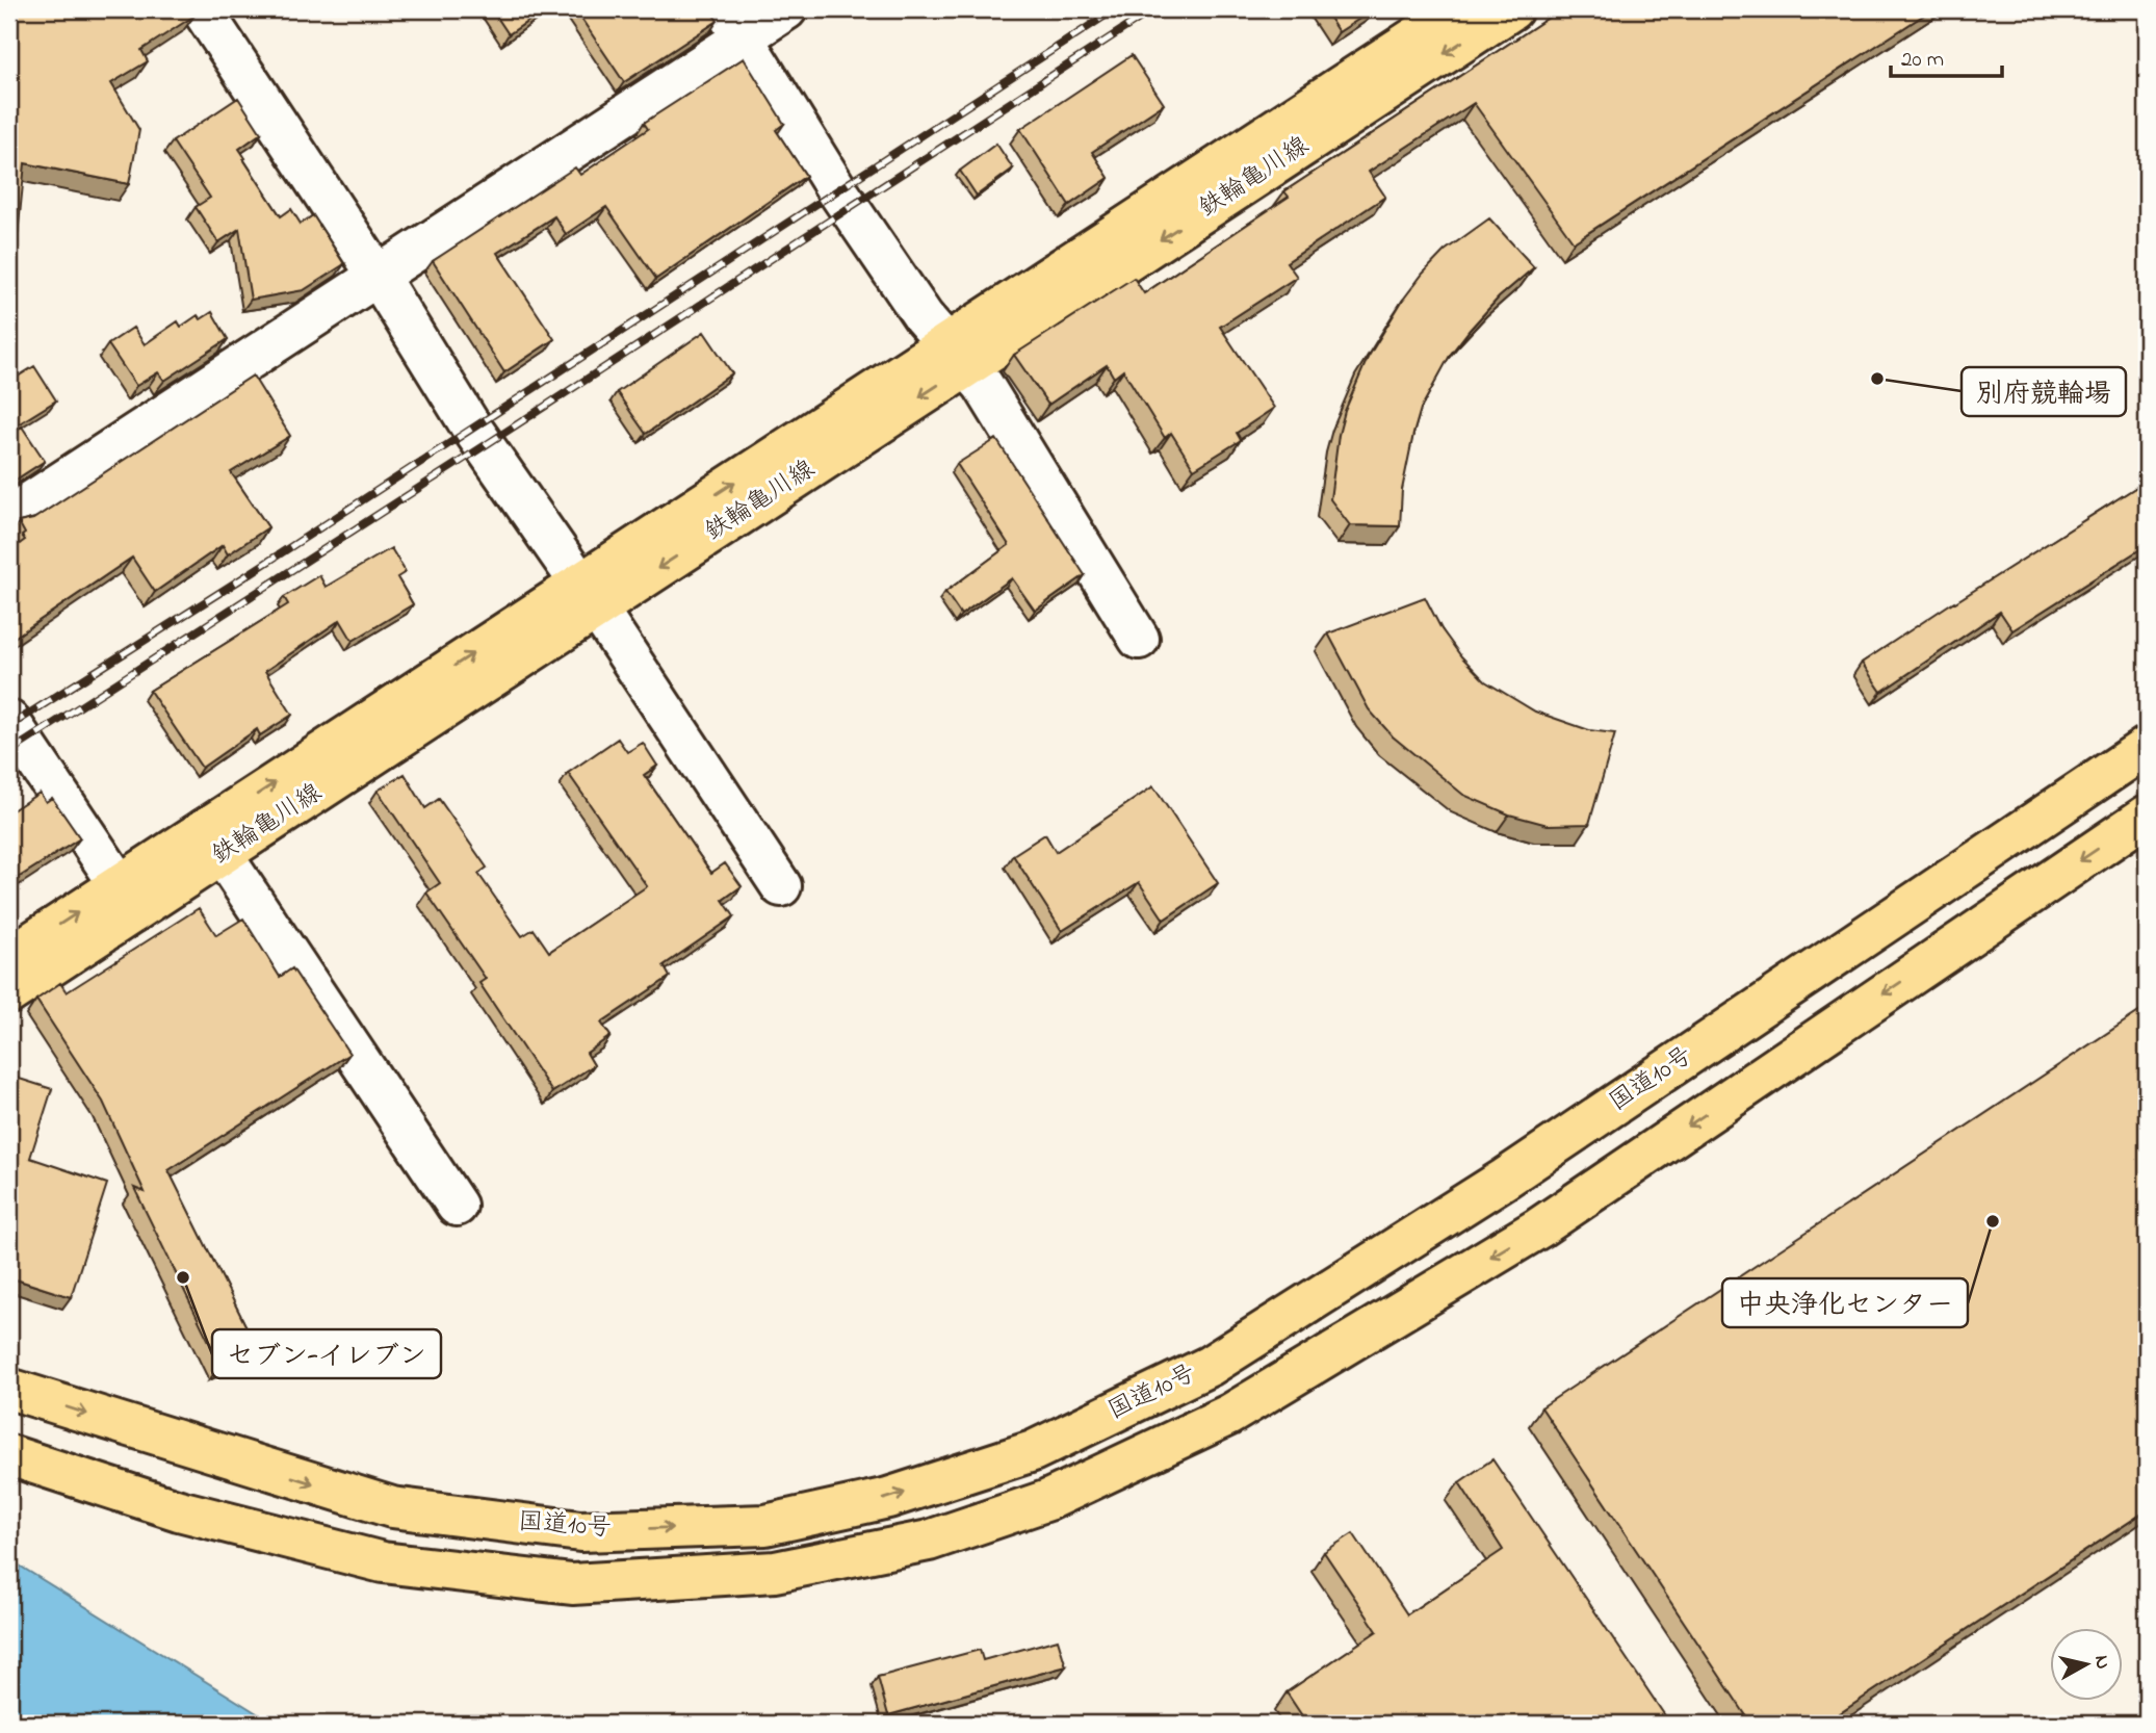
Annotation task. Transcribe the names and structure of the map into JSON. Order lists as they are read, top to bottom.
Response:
{
  "streets": {
    "main road": ["鉄輪亀川線", "国道10号"]
  },
  "places": ["別府競輪場", "中央浄化センター", "セブン-イレブン"],
  "scale_bar": "20 m",
  "north": "right"
}
